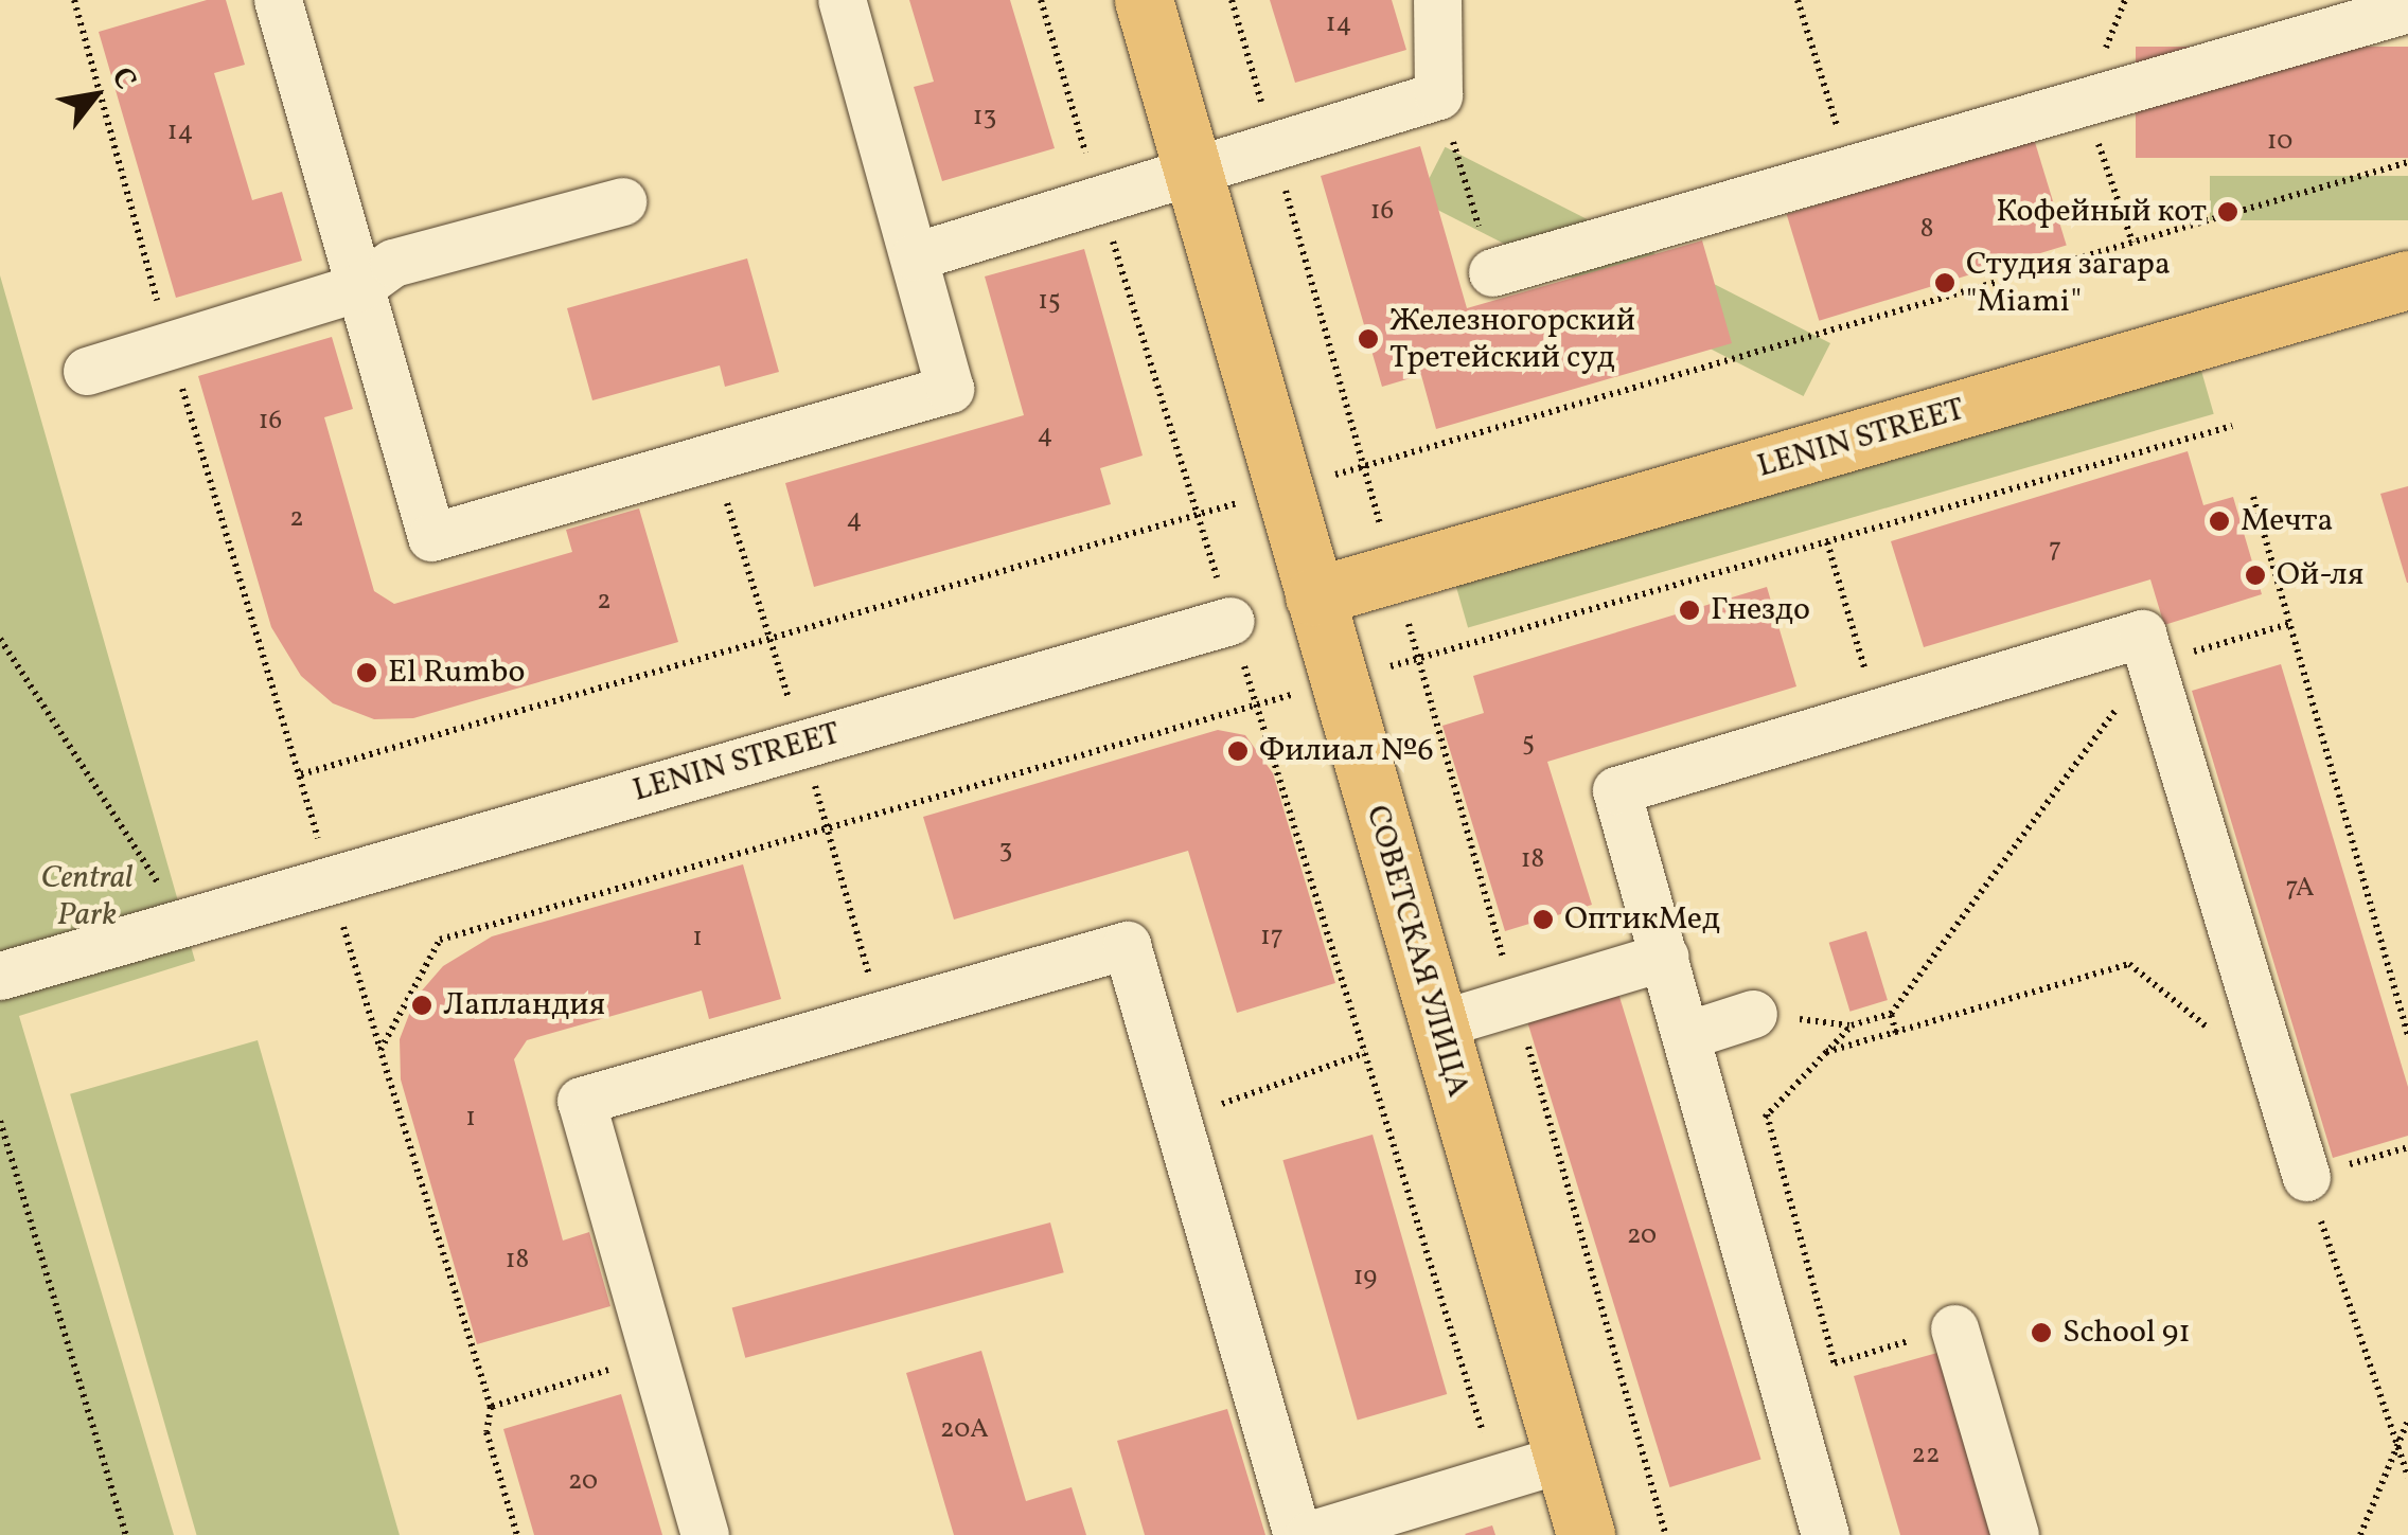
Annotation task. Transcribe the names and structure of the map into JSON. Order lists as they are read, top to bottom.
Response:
{
  "streets": {
    "main road": ["LENIN STREET", "СОВЕТСКАЯ УЛИЦА"]
  },
  "crossings": [
    ["LENIN STREET", "СОВЕТСКАЯ УЛИЦА"]
  ],
  "parks": ["Central Park"],
  "places": [
    "Кофейный кот",
    "Студия загара \"Miami\"",
    "Железногорский Третейский суд",
    "Мечта",
    "Ой-ля",
    "Гнездо",
    "El Rumbo",
    "Филиал №6",
    "ОптикМед",
    "Лапландия",
    "School 91"
  ],
  "house_numbers": [
    "14",
    "13",
    "14",
    "10",
    "16",
    "8",
    "15",
    "16",
    "4",
    "2",
    "4",
    "7",
    "2",
    "5",
    "3",
    "18",
    "7А",
    "17",
    "1",
    "1",
    "20",
    "18",
    "19",
    "20А",
    "22",
    "20"
  ],
  "north": "top right"
}
